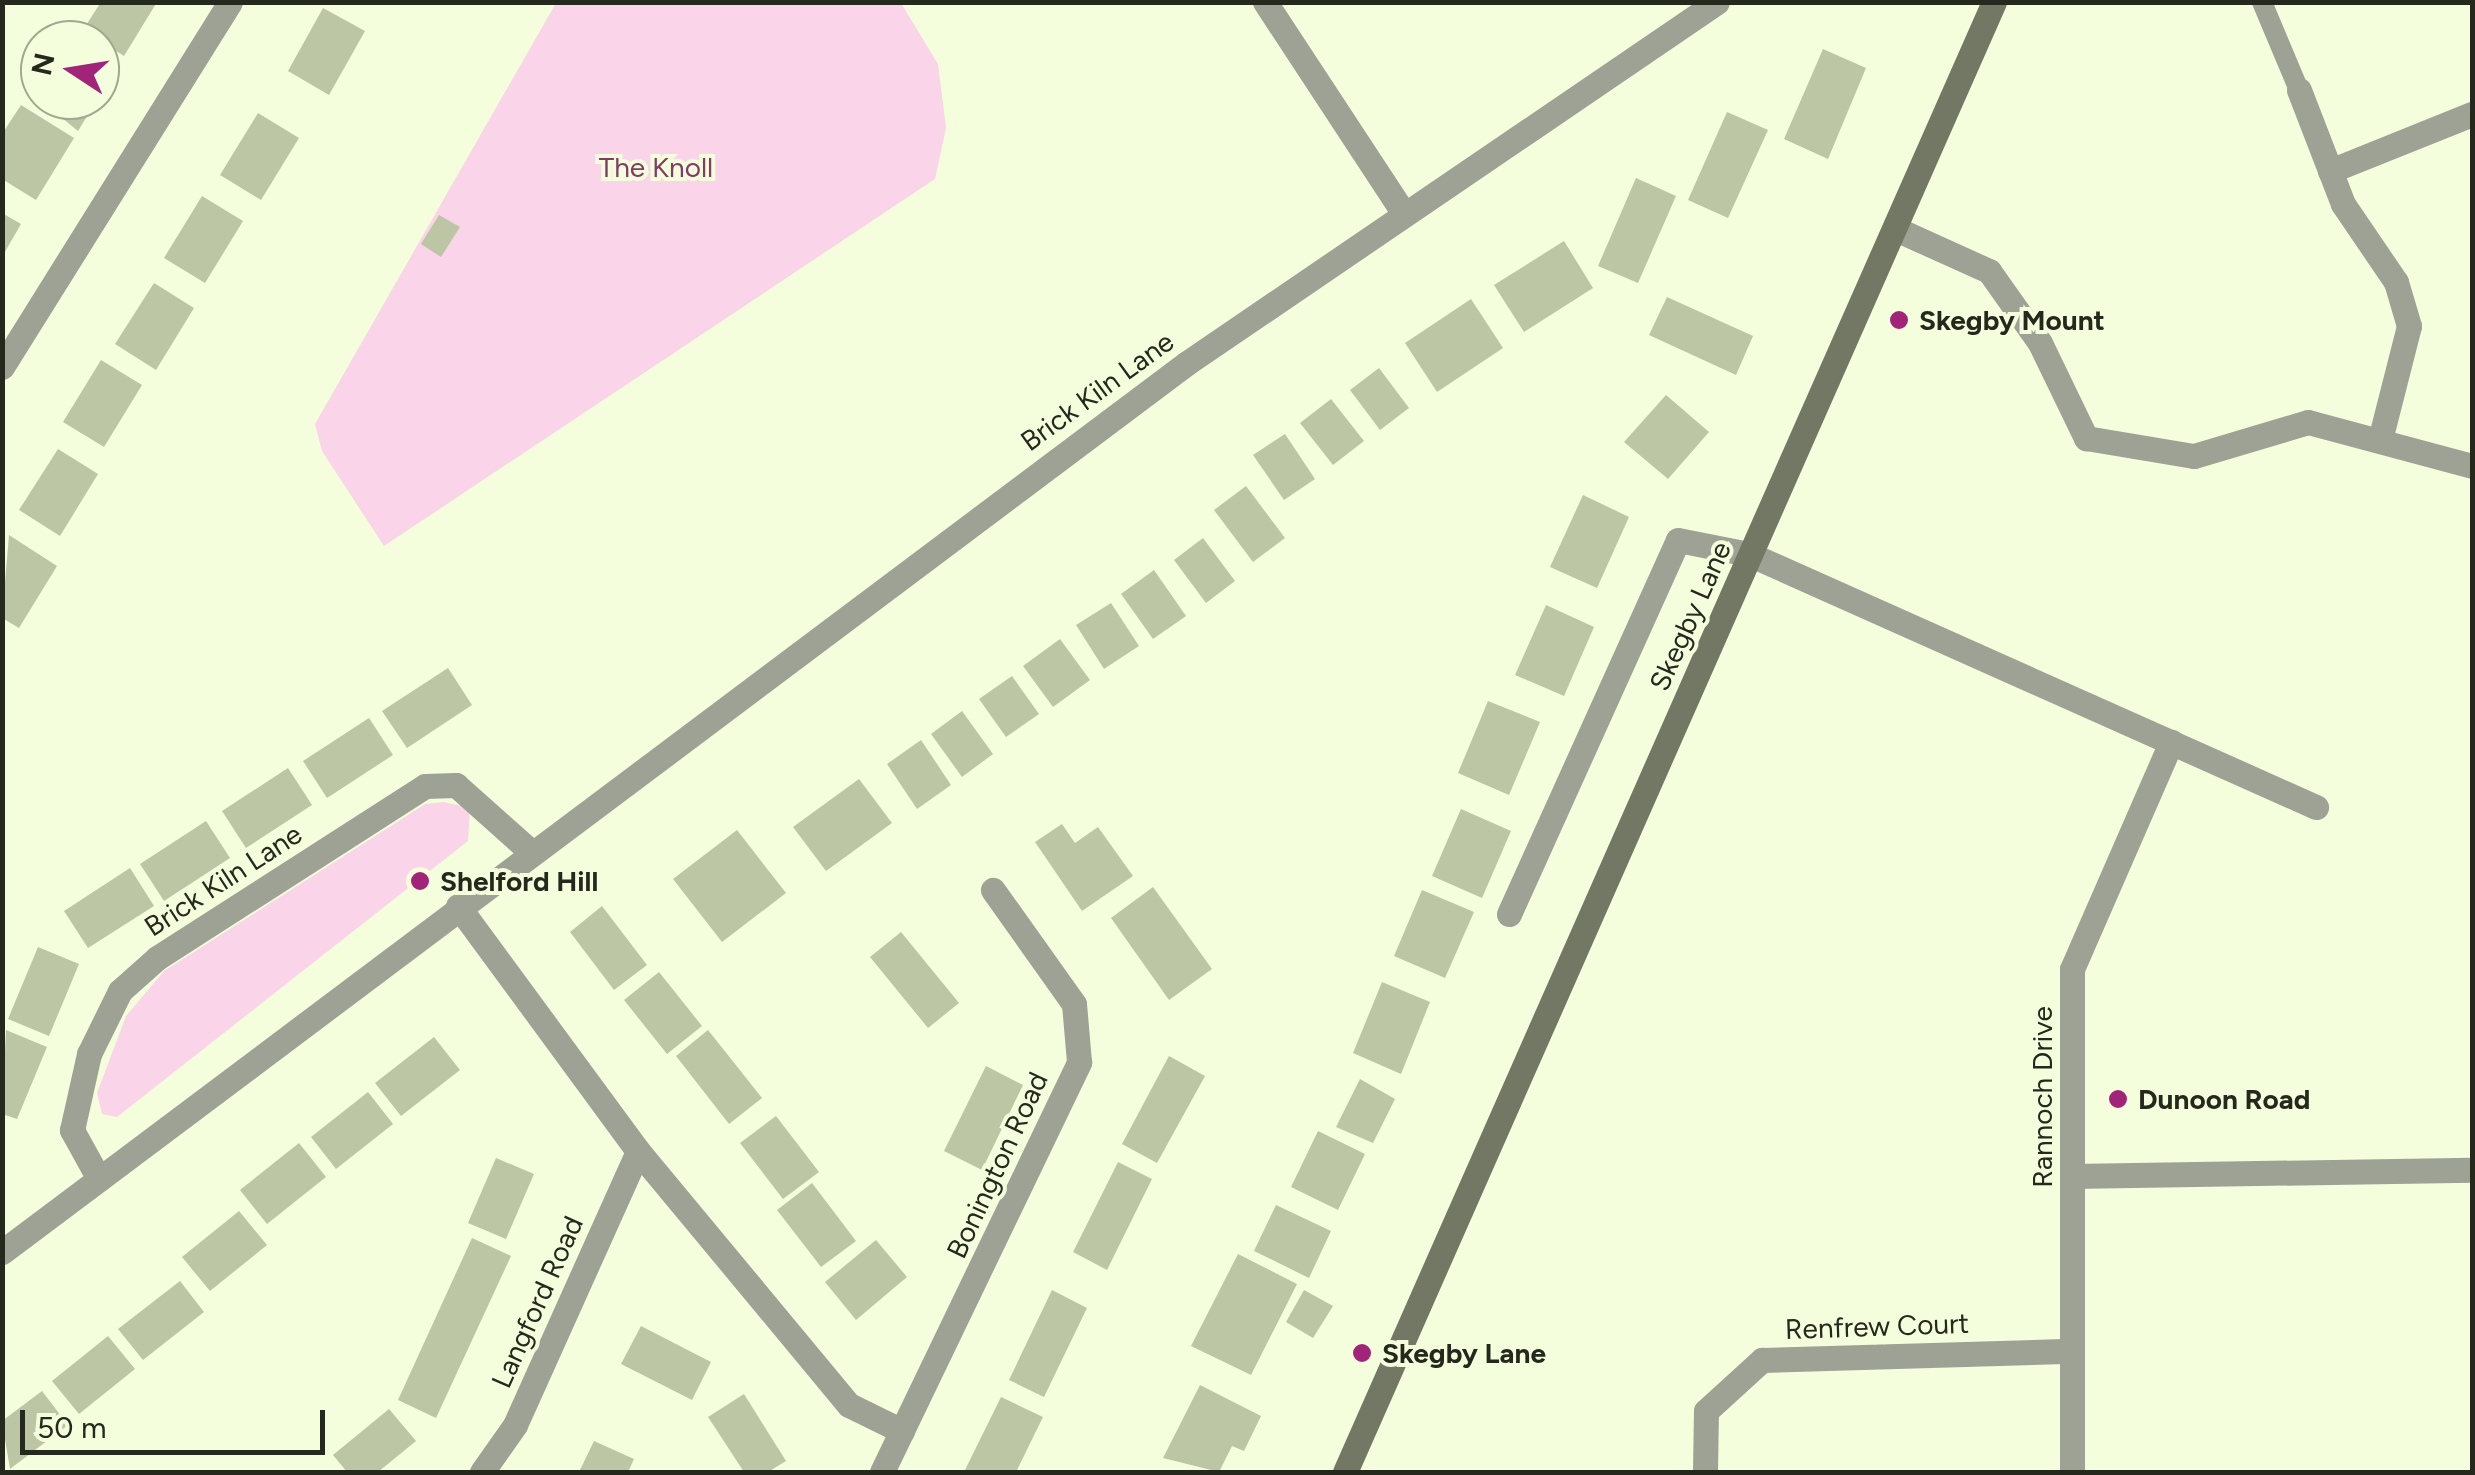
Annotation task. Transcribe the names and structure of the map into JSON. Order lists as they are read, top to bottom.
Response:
{
  "streets": {
    "main road": ["Skegby Lane"],
    "street": [
      "Brick Kiln Lane",
      "Rannoch Drive",
      "Bonington Road",
      "Langford Road",
      "Renfrew Court"
    ]
  },
  "crossings": [
    ["Rannoch Drive", "Renfrew Court"]
  ],
  "parks": ["The Knoll"],
  "places": [
    "Skegby Mount",
    "Shelford Hill",
    "Dunoon Road",
    "Skegby Lane"
  ],
  "scale_bar": "50 m",
  "north": "left"
}
